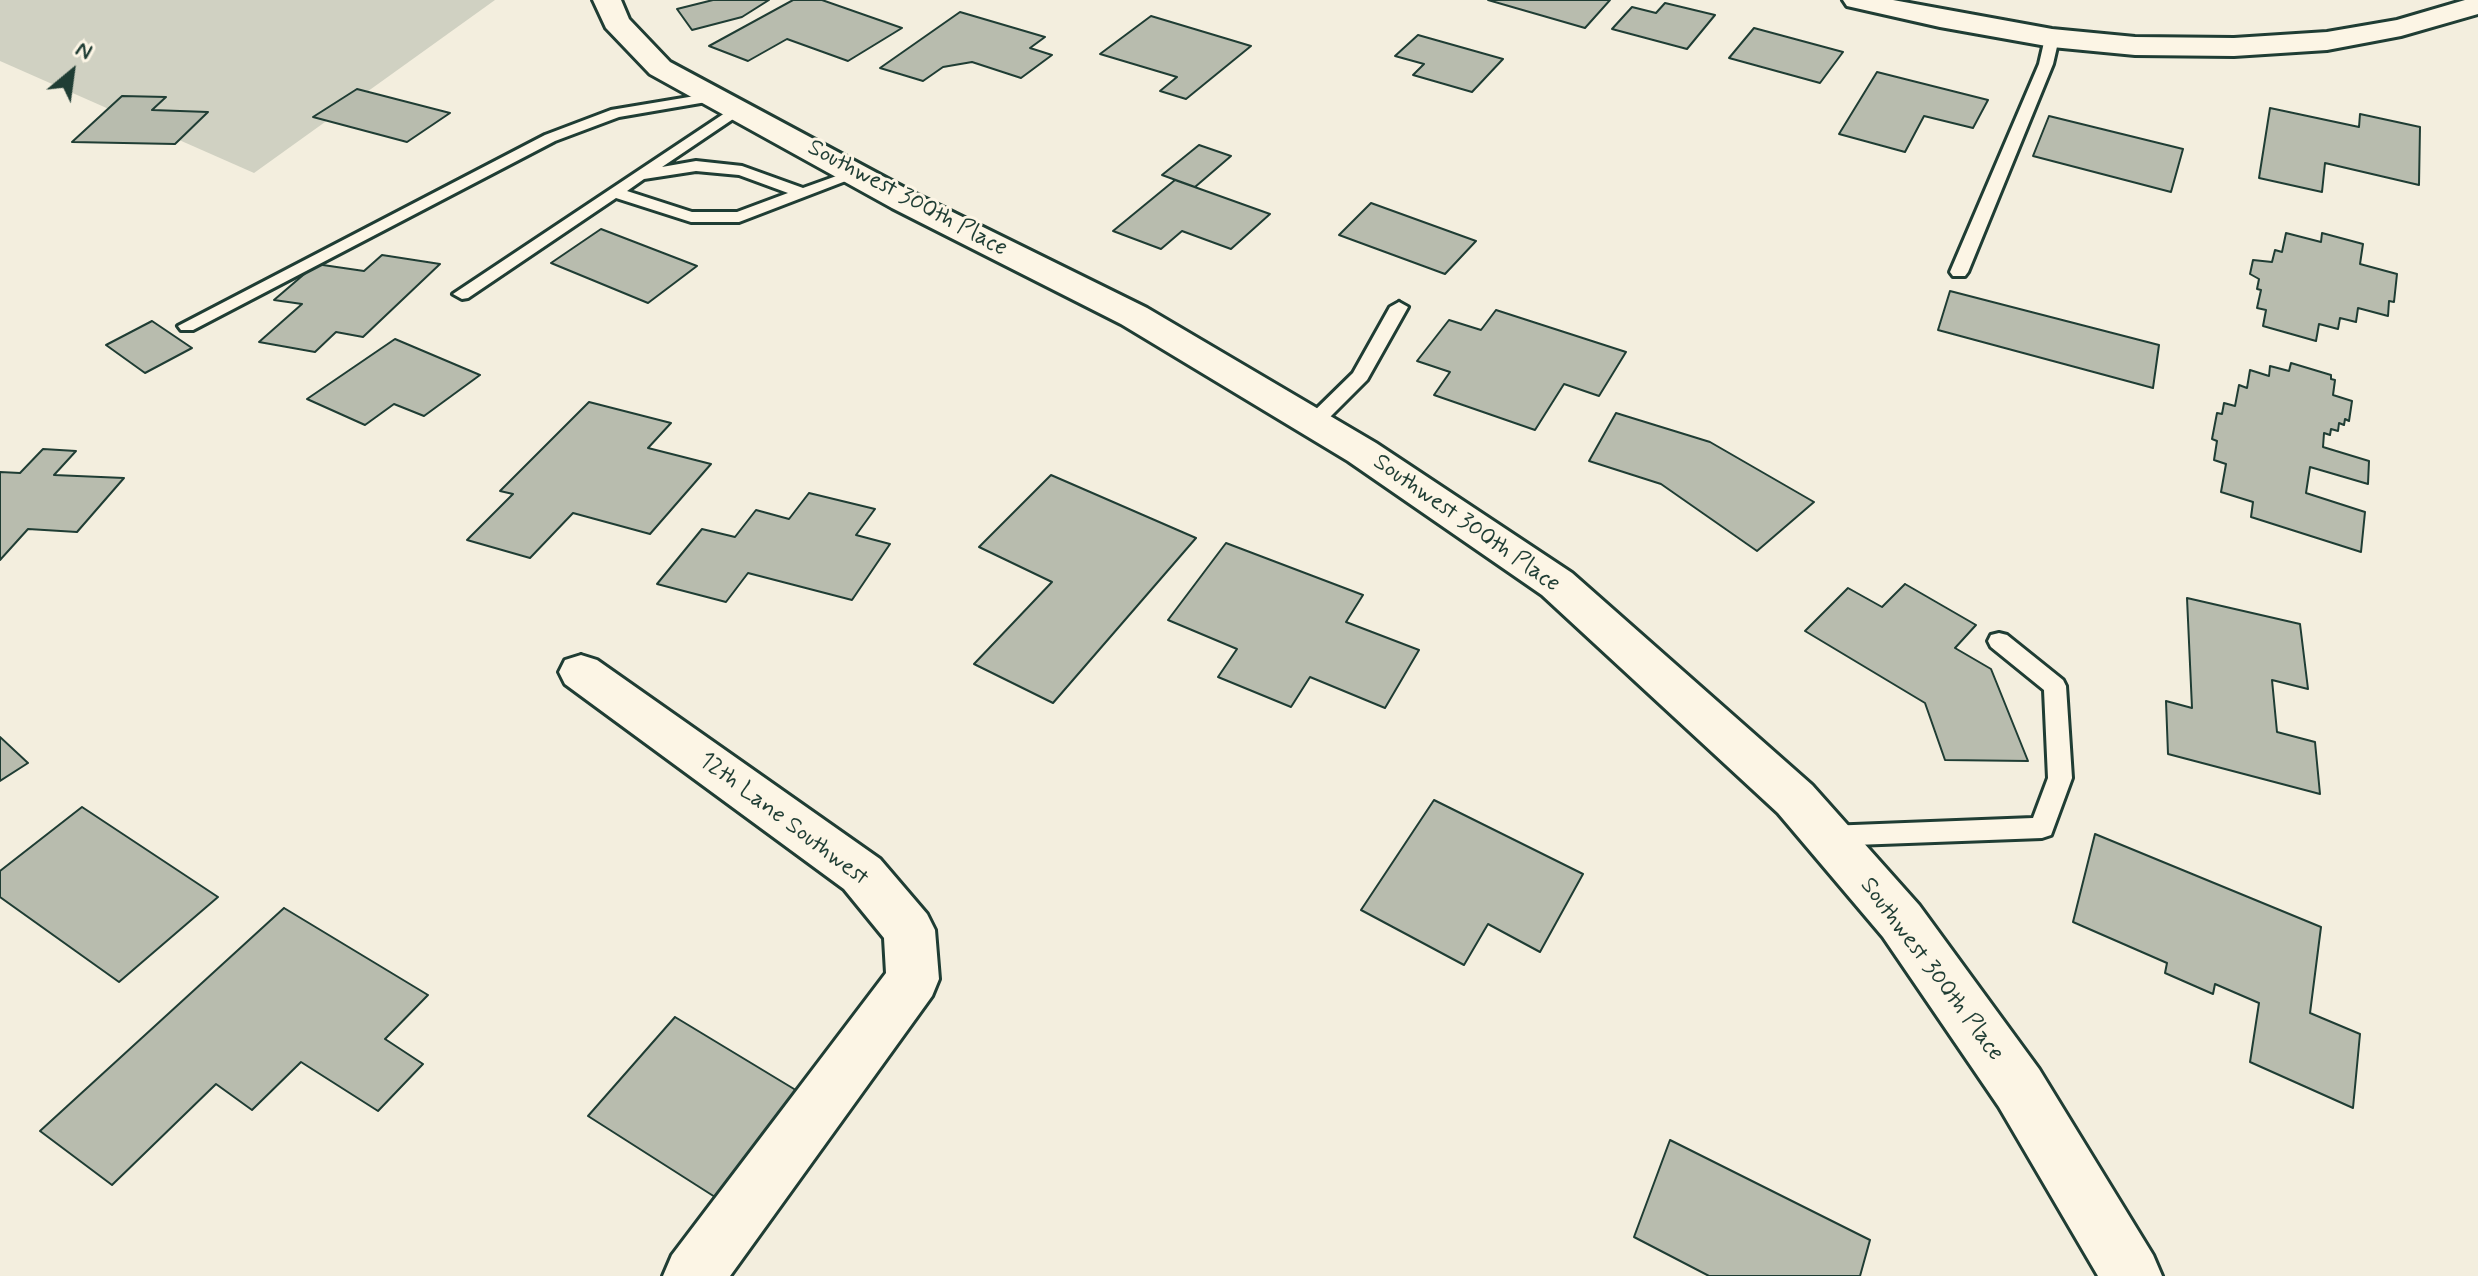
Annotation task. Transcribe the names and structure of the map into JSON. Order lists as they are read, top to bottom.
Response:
{
  "streets": {
    "street": ["Southwest 300th Place", "12th Lane Southwest"]
  },
  "north": "top right"
}
